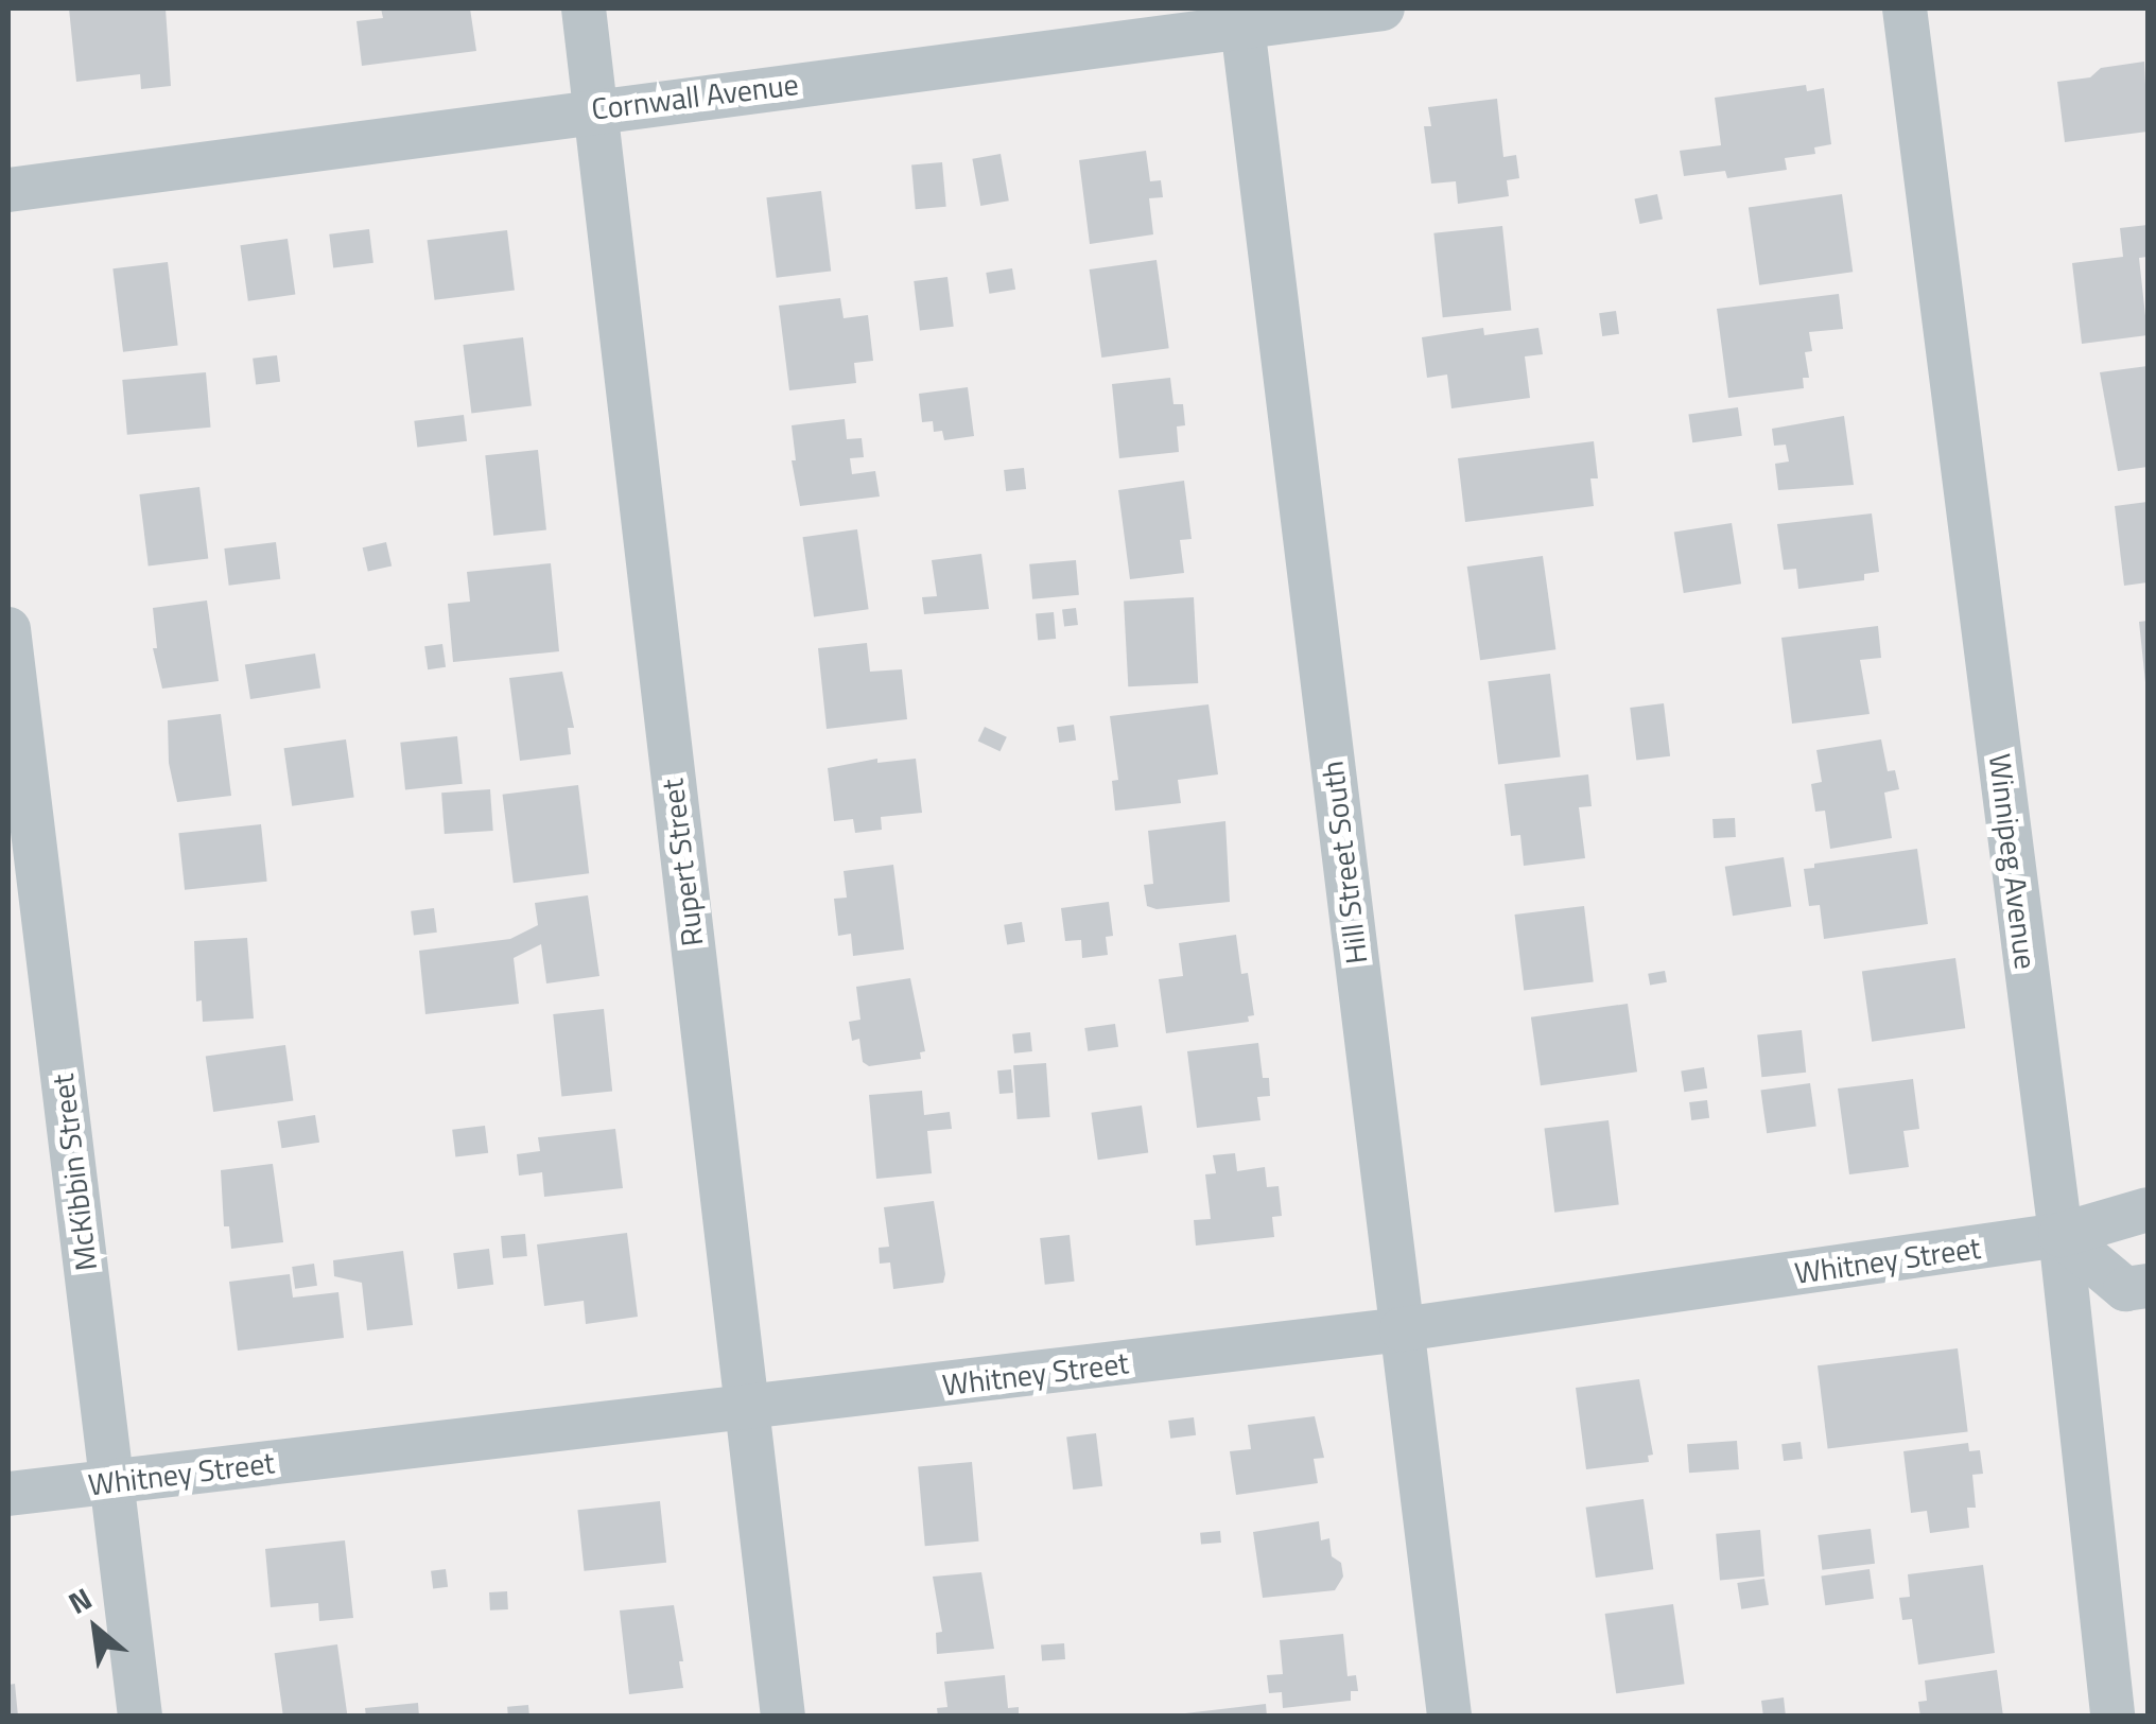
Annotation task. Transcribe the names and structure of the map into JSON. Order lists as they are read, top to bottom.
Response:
{
  "streets": {
    "street": [
      "Cornwall Avenue",
      "Winnipeg Avenue",
      "Rupert Street",
      "Hill Street South",
      "McKibbin Street",
      "Whitney Street"
    ]
  },
  "crossings": [
    ["Cornwall Avenue", "Rupert Street"],
    ["Cornwall Avenue", "Hill Street South"],
    ["Winnipeg Avenue", "Whitney Street"],
    ["Rupert Street", "Whitney Street"],
    ["Hill Street South", "Whitney Street"],
    ["McKibbin Street", "Whitney Street"]
  ],
  "north": "top left"
}
